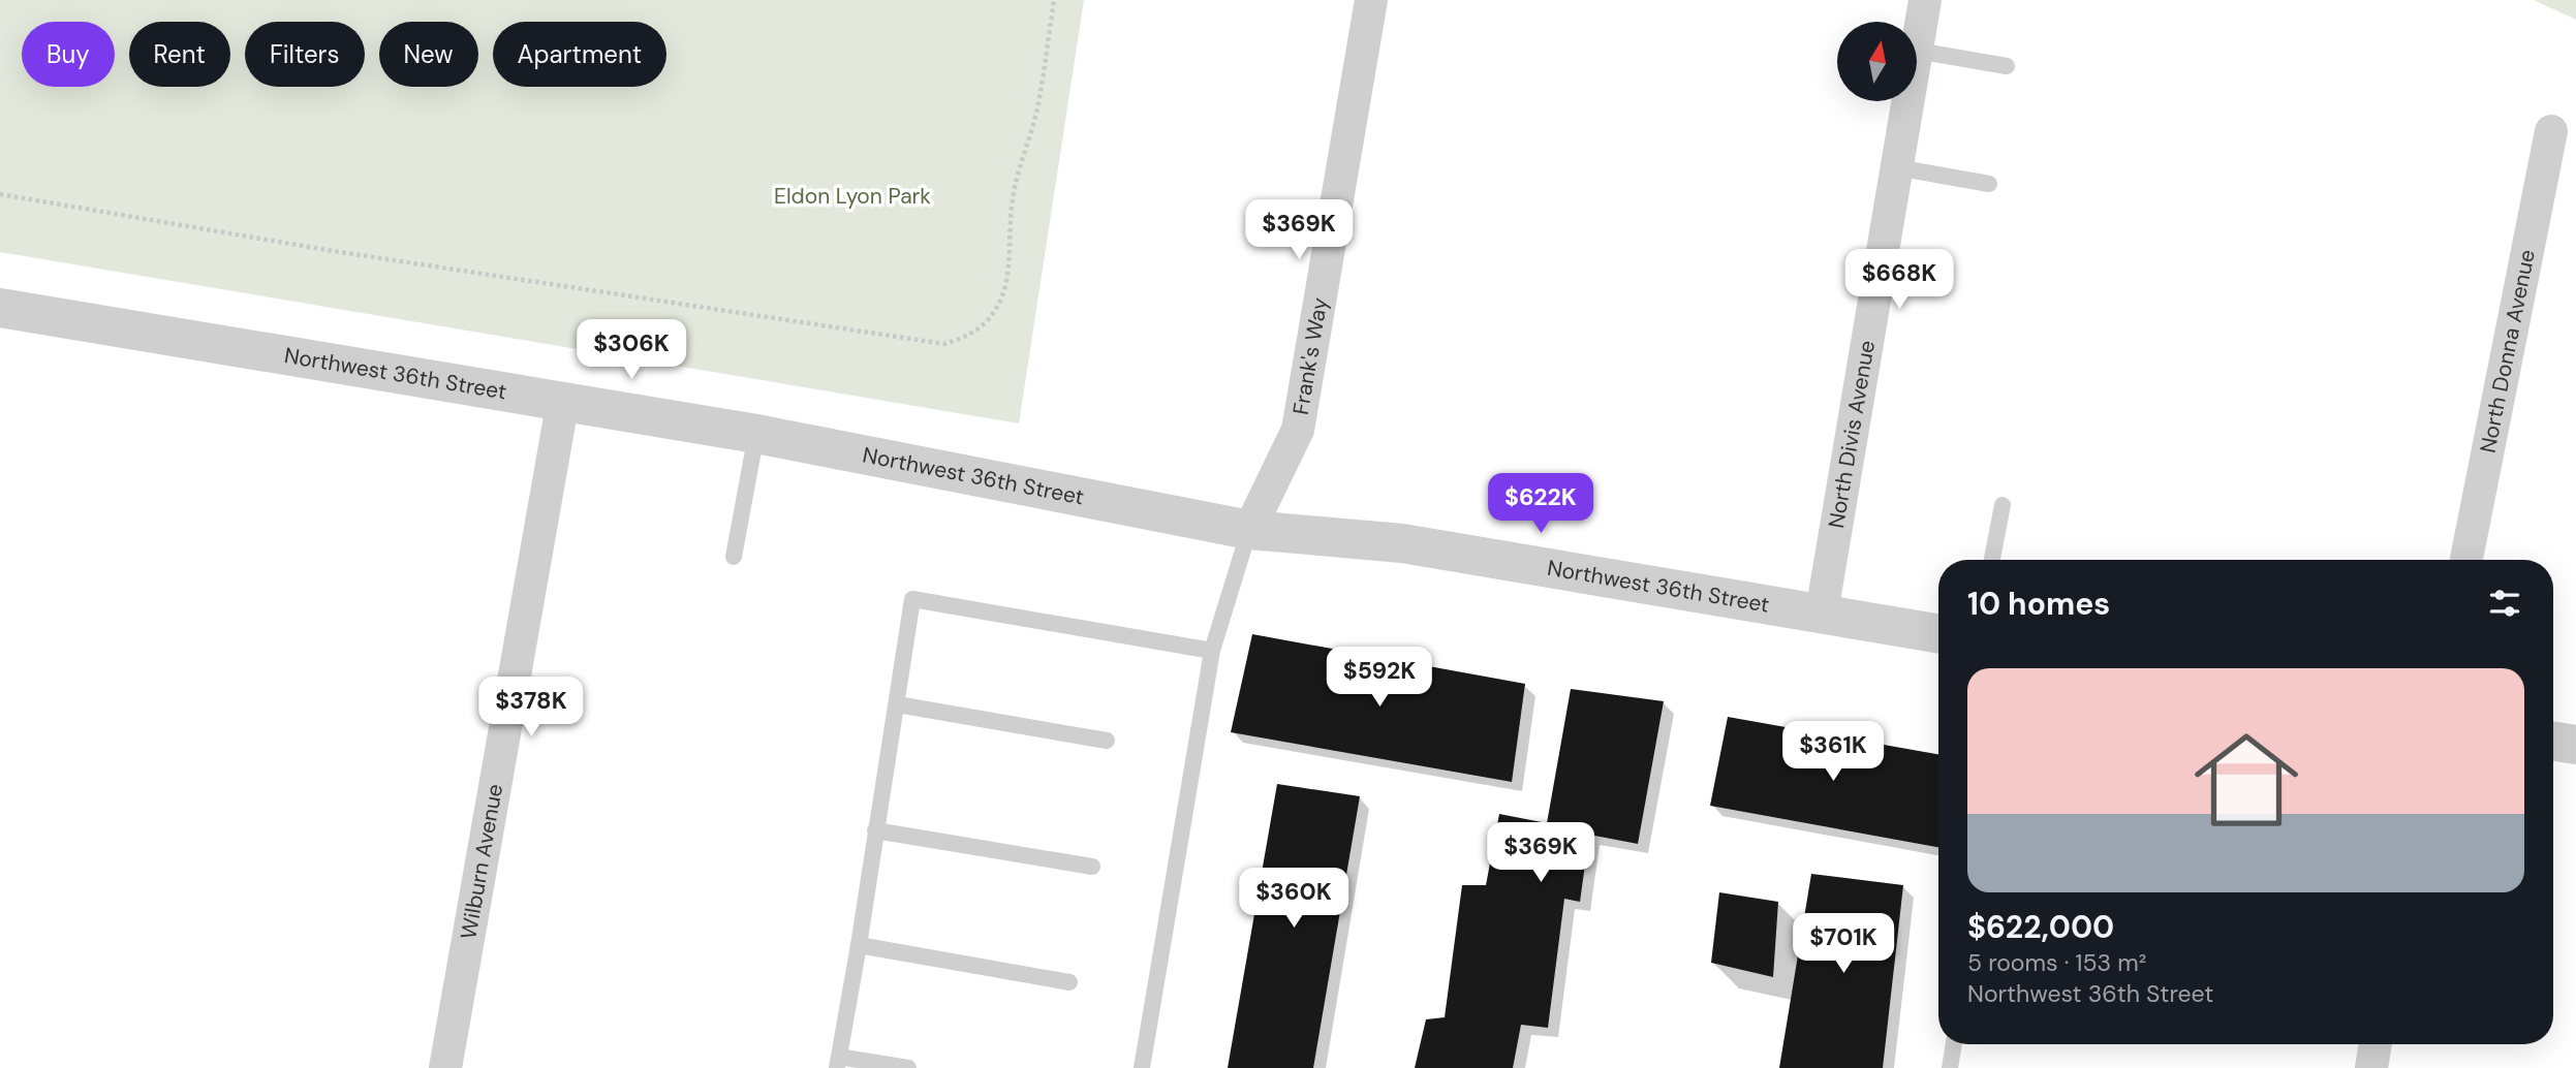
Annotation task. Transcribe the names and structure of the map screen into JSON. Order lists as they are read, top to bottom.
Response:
{
  "streets": {
    "street": [
      "North Donna Avenue",
      "Frank's Way",
      "Northwest 36th Street",
      "North Divis Avenue",
      "Wilburn Avenue"
    ]
  },
  "crossings": [
    ["Frank's Way", "Northwest 36th Street"],
    ["Northwest 36th Street", "North Divis Avenue"],
    ["Northwest 36th Street", "Wilburn Avenue"]
  ],
  "parks": ["Eldon Lyon Park"],
  "north": "top",
  "page": {
    "chip": [
      "Buy",
      "Rent",
      "Filters",
      "New",
      "Apartment"
    ],
    "price": [
      "$369K",
      "$668K",
      "$306K",
      "$622K",
      "$592K",
      "$378K",
      "$361K",
      "$369K",
      "$360K",
      "$701K"
    ],
    "heading": "10 homes",
    "list": [
      {
        "name": "$622,000",
        "note": "5 rooms · 153 m² · Northwest 36th Street"
      }
    ]
  }
}
